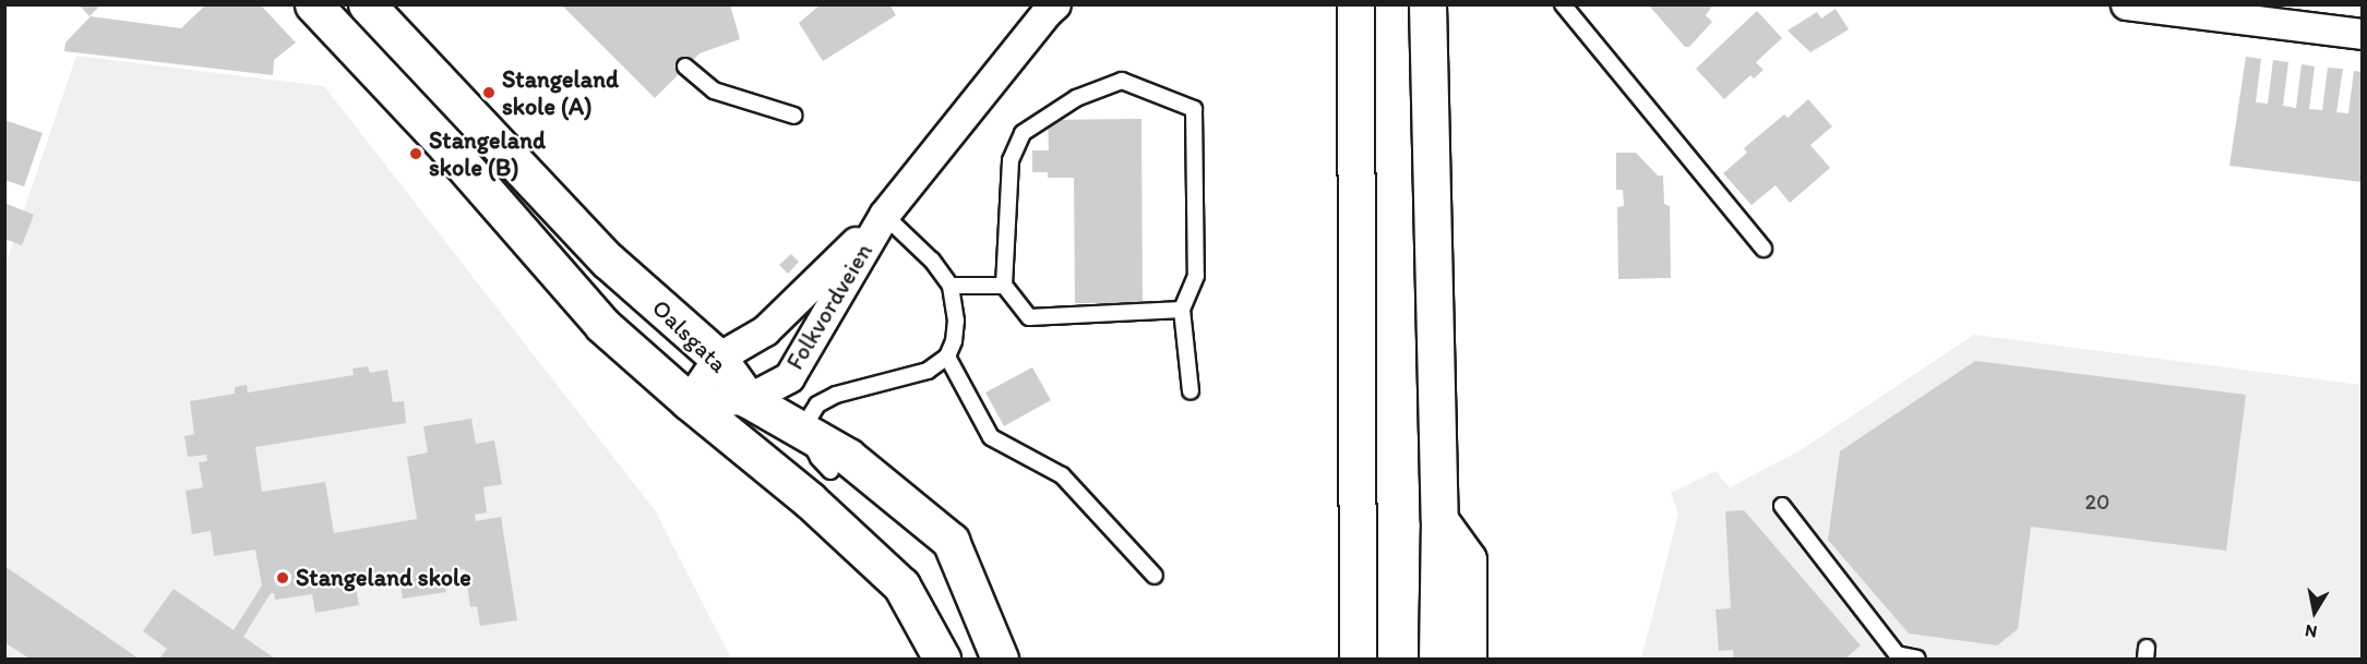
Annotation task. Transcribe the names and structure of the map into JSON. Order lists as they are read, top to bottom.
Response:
{
  "streets": {
    "main road": ["Oalsgata"],
    "street": ["Folkvordveien"]
  },
  "crossings": [
    ["Folkvordveien", "Oalsgata"]
  ],
  "places": ["Stangeland skole (A)", "Stangeland skole (B)", "Stangeland skole"],
  "house_numbers": ["20"],
  "north": "bottom"
}
